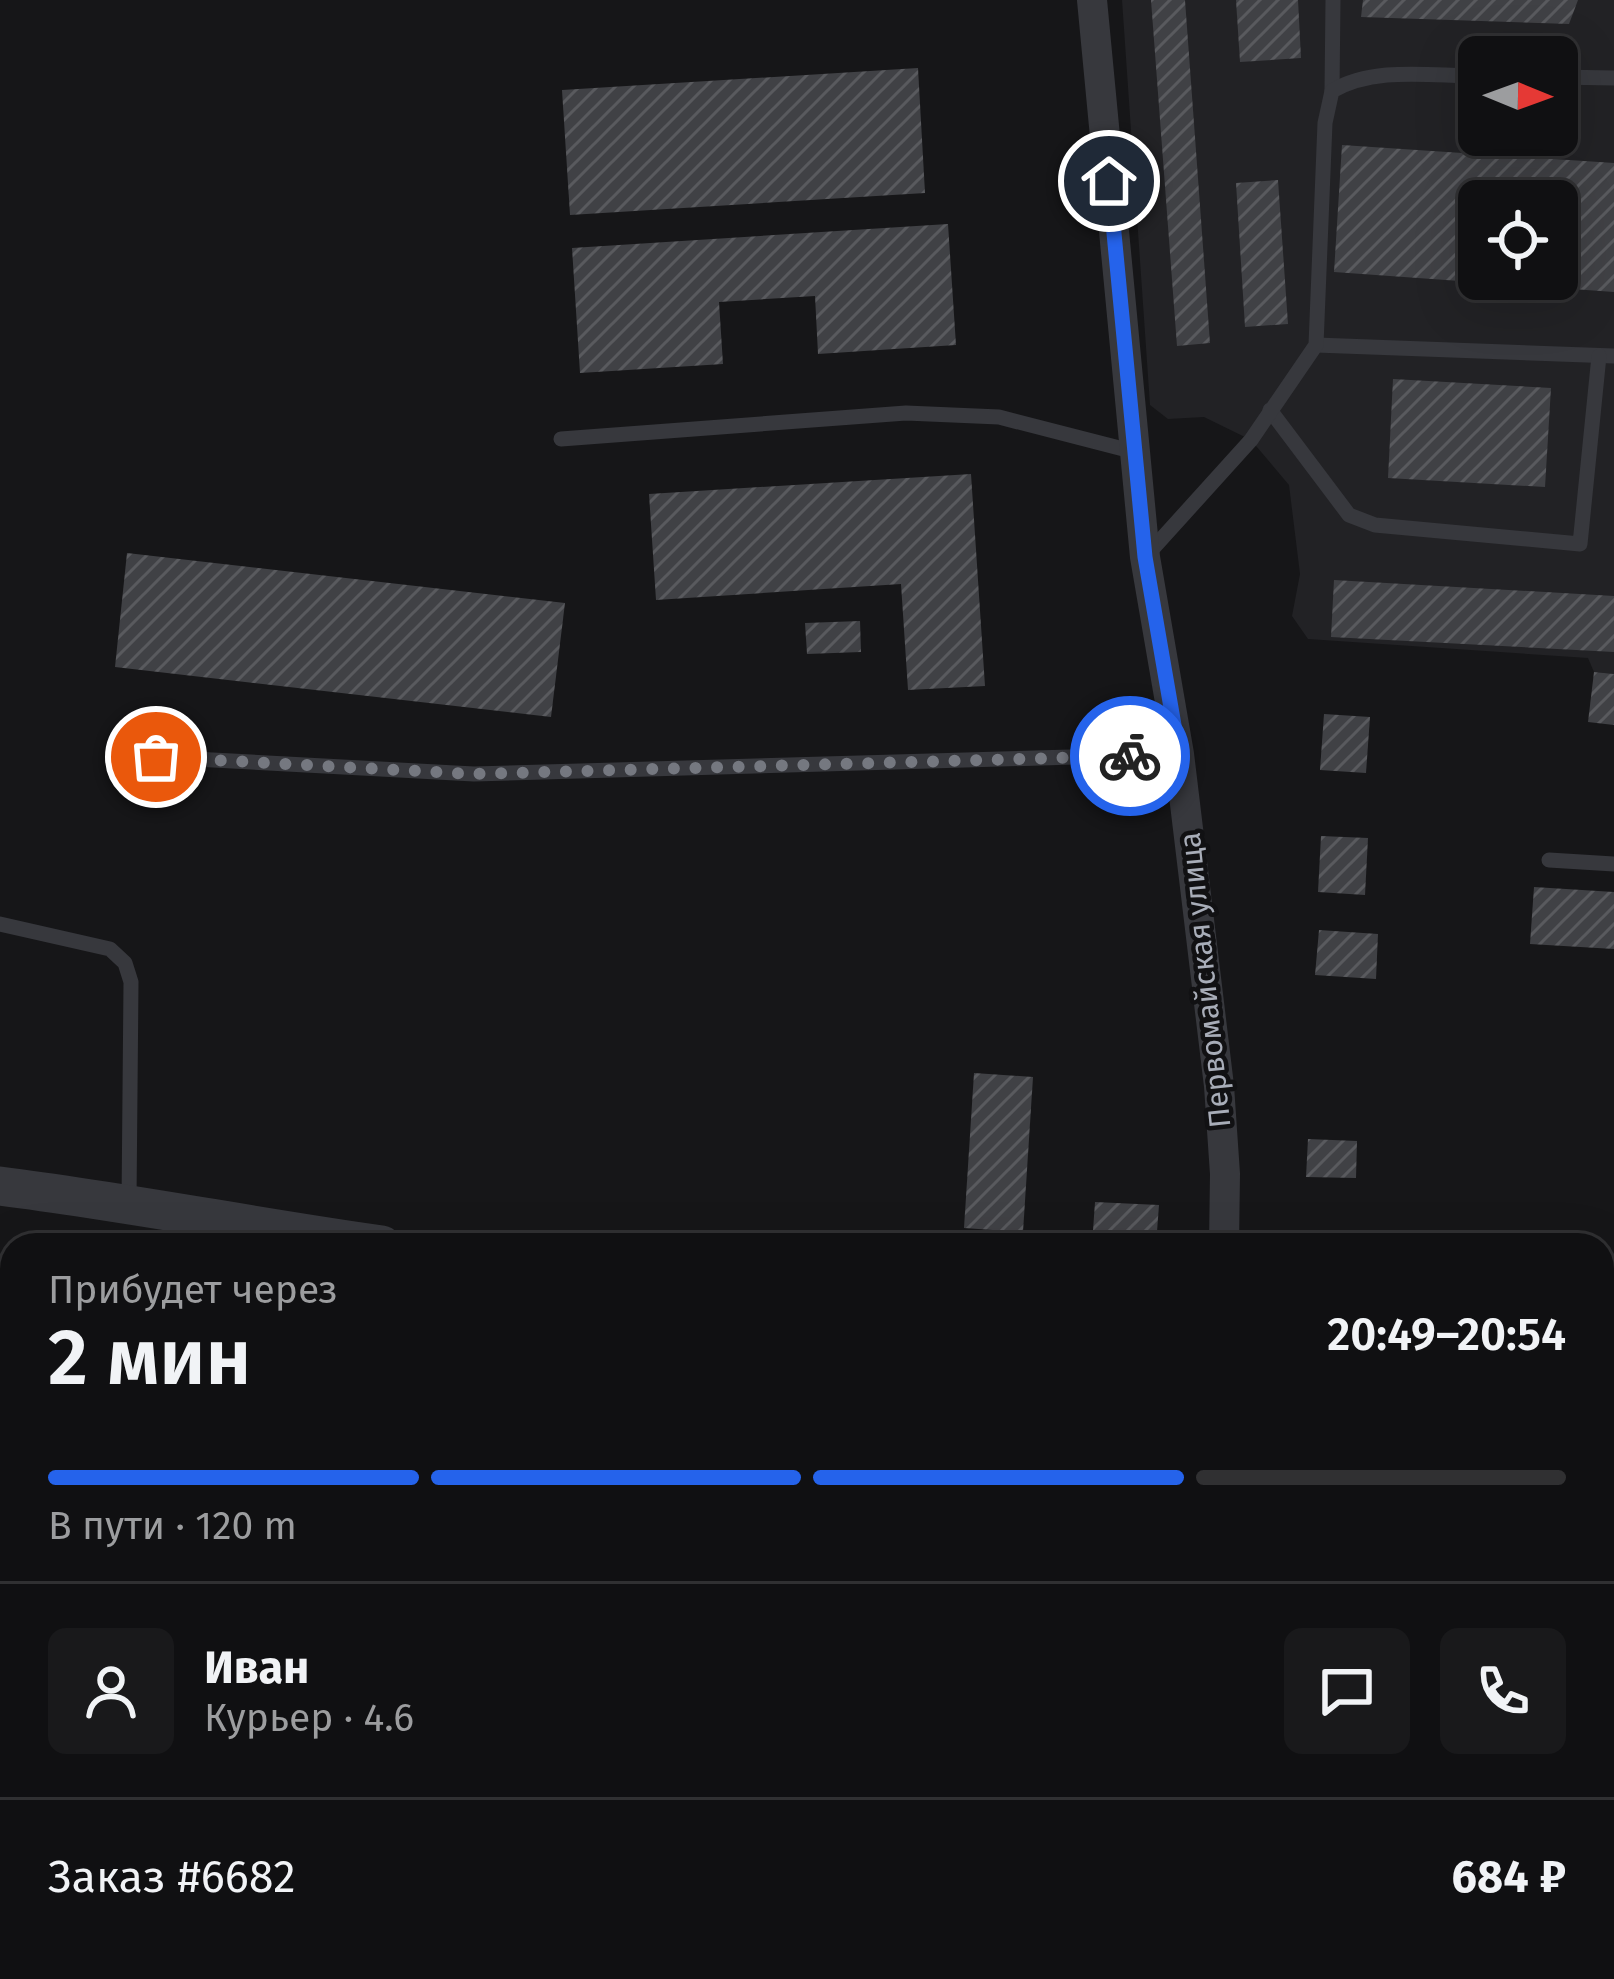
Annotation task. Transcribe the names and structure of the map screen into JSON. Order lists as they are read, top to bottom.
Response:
{
  "streets": {
    "street": ["Первомайская улица"]
  },
  "north": "right",
  "page": {
    "heading": ["2 мин", "Прибудет через", "20:49–20:54"],
    "panel": [
      "Иван",
      "Курьер · 4.6",
      "Заказ #6682",
      "684 ₽"
    ],
    "bar": "В пути · 120 m"
  }
}
